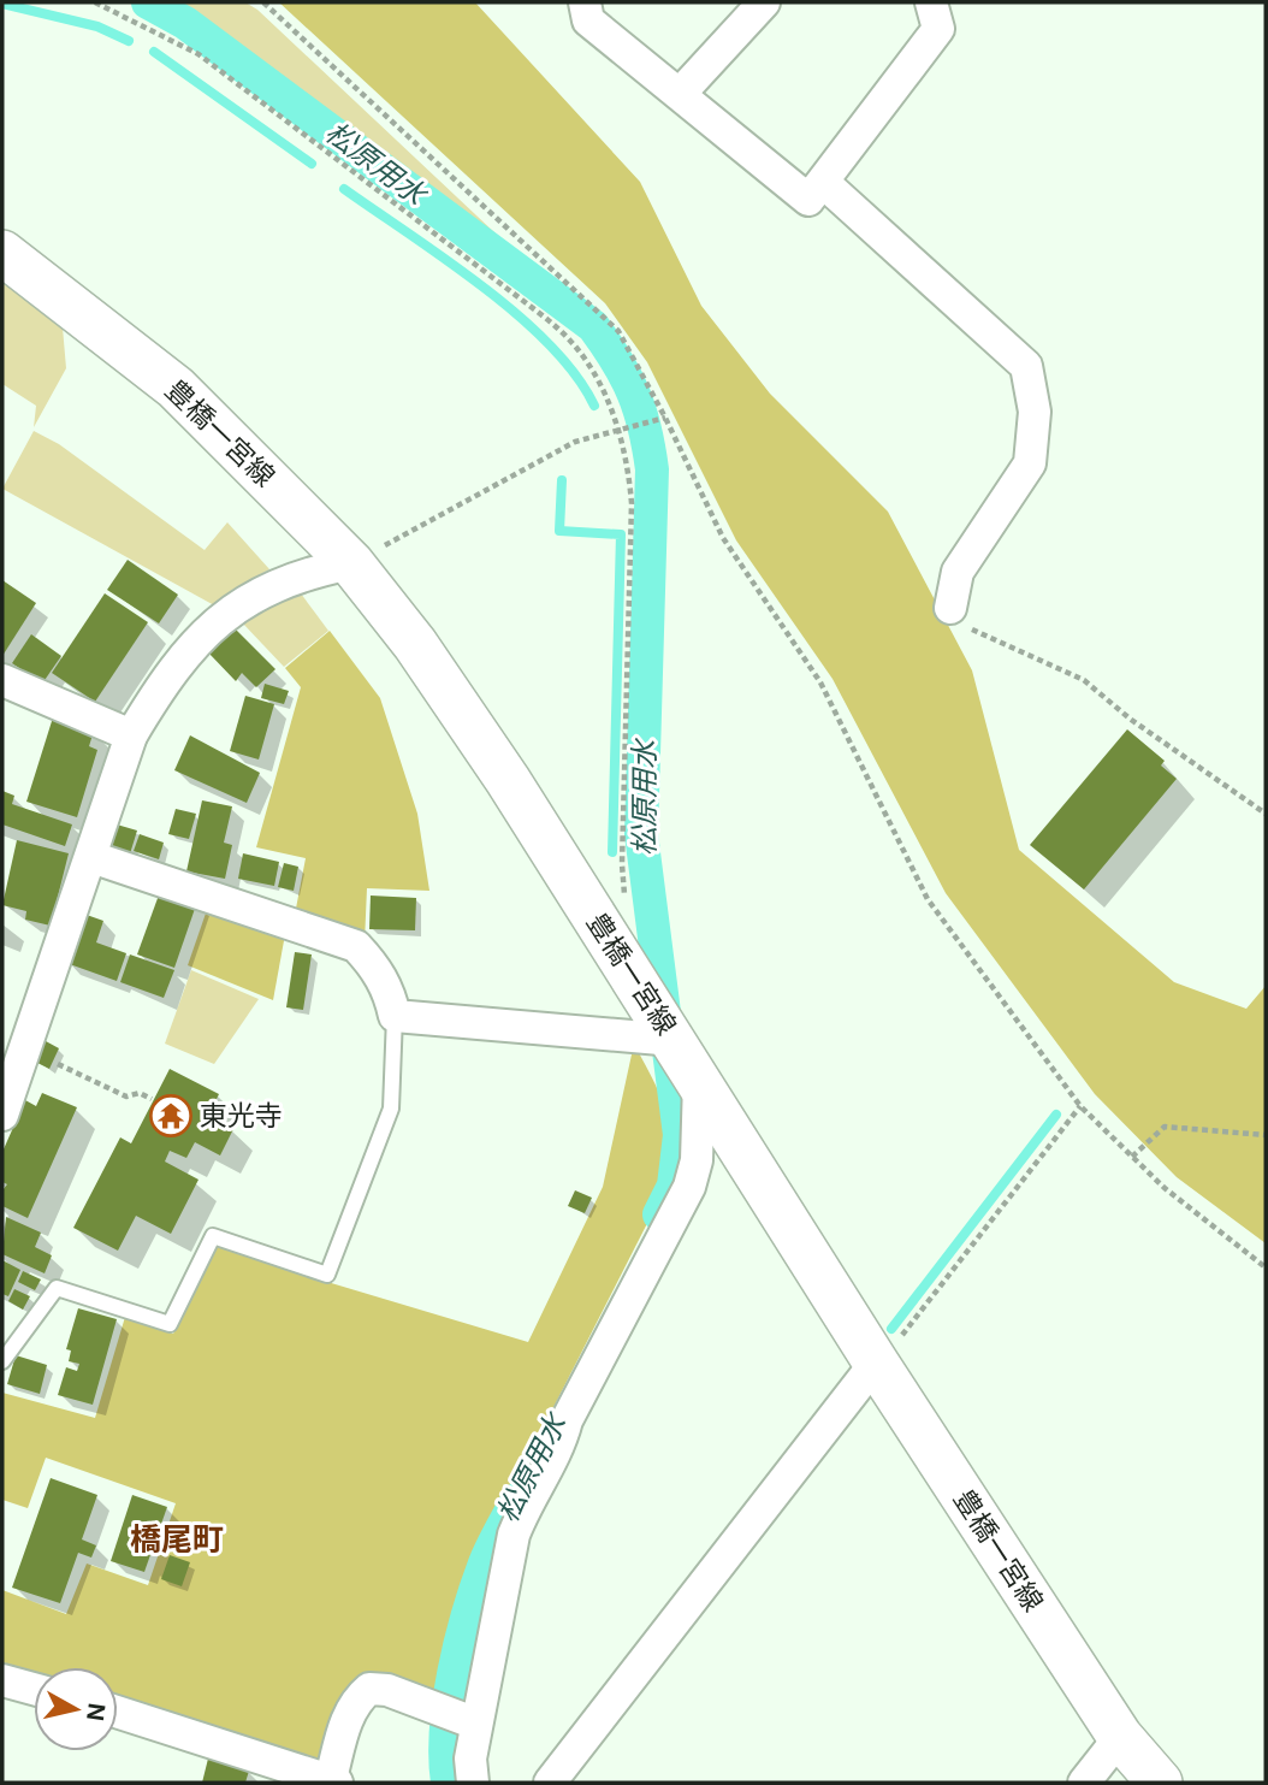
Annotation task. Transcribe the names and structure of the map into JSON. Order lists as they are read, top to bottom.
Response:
{
  "streets": {
    "main road": ["豊橋一宮線"]
  },
  "districts": ["橋尾町"],
  "water": ["松原用水"],
  "places": {
    "temple": ["東光寺"]
  },
  "north": "right"
}
